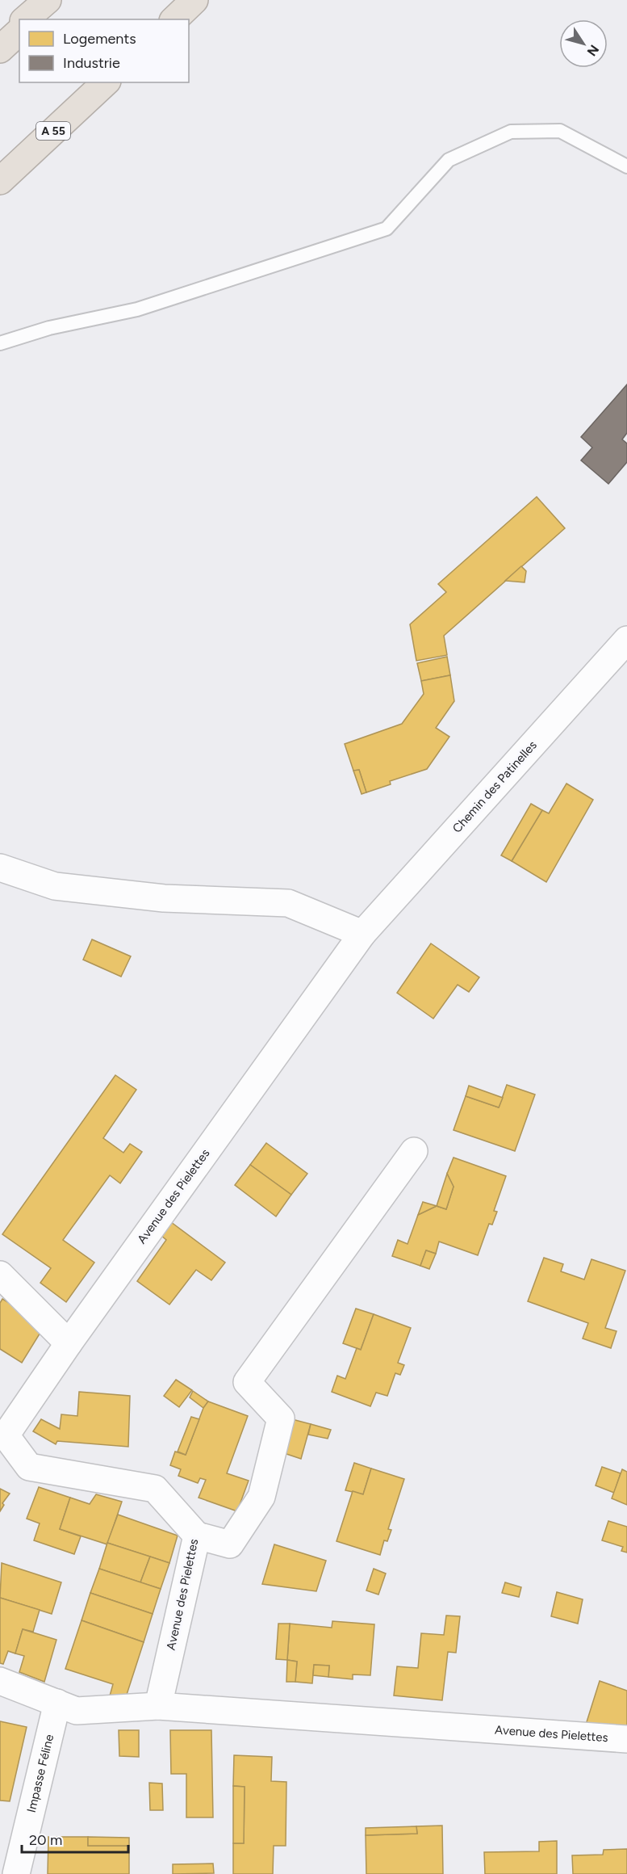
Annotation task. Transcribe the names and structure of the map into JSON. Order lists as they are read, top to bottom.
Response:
{
  "streets": {
    "highway": ["A 55"],
    "street": ["Chemin des Patinelles", "Avenue des Pielettes", "Impasse Féline"]
  },
  "crossings": [
    ["Chemin des Patinelles", "Avenue des Pielettes"],
    ["Avenue des Pielettes", "Impasse Féline"]
  ],
  "legend": ["Logements", "Industrie"],
  "scale_bar": "20 m",
  "north": "bottom right"
}
